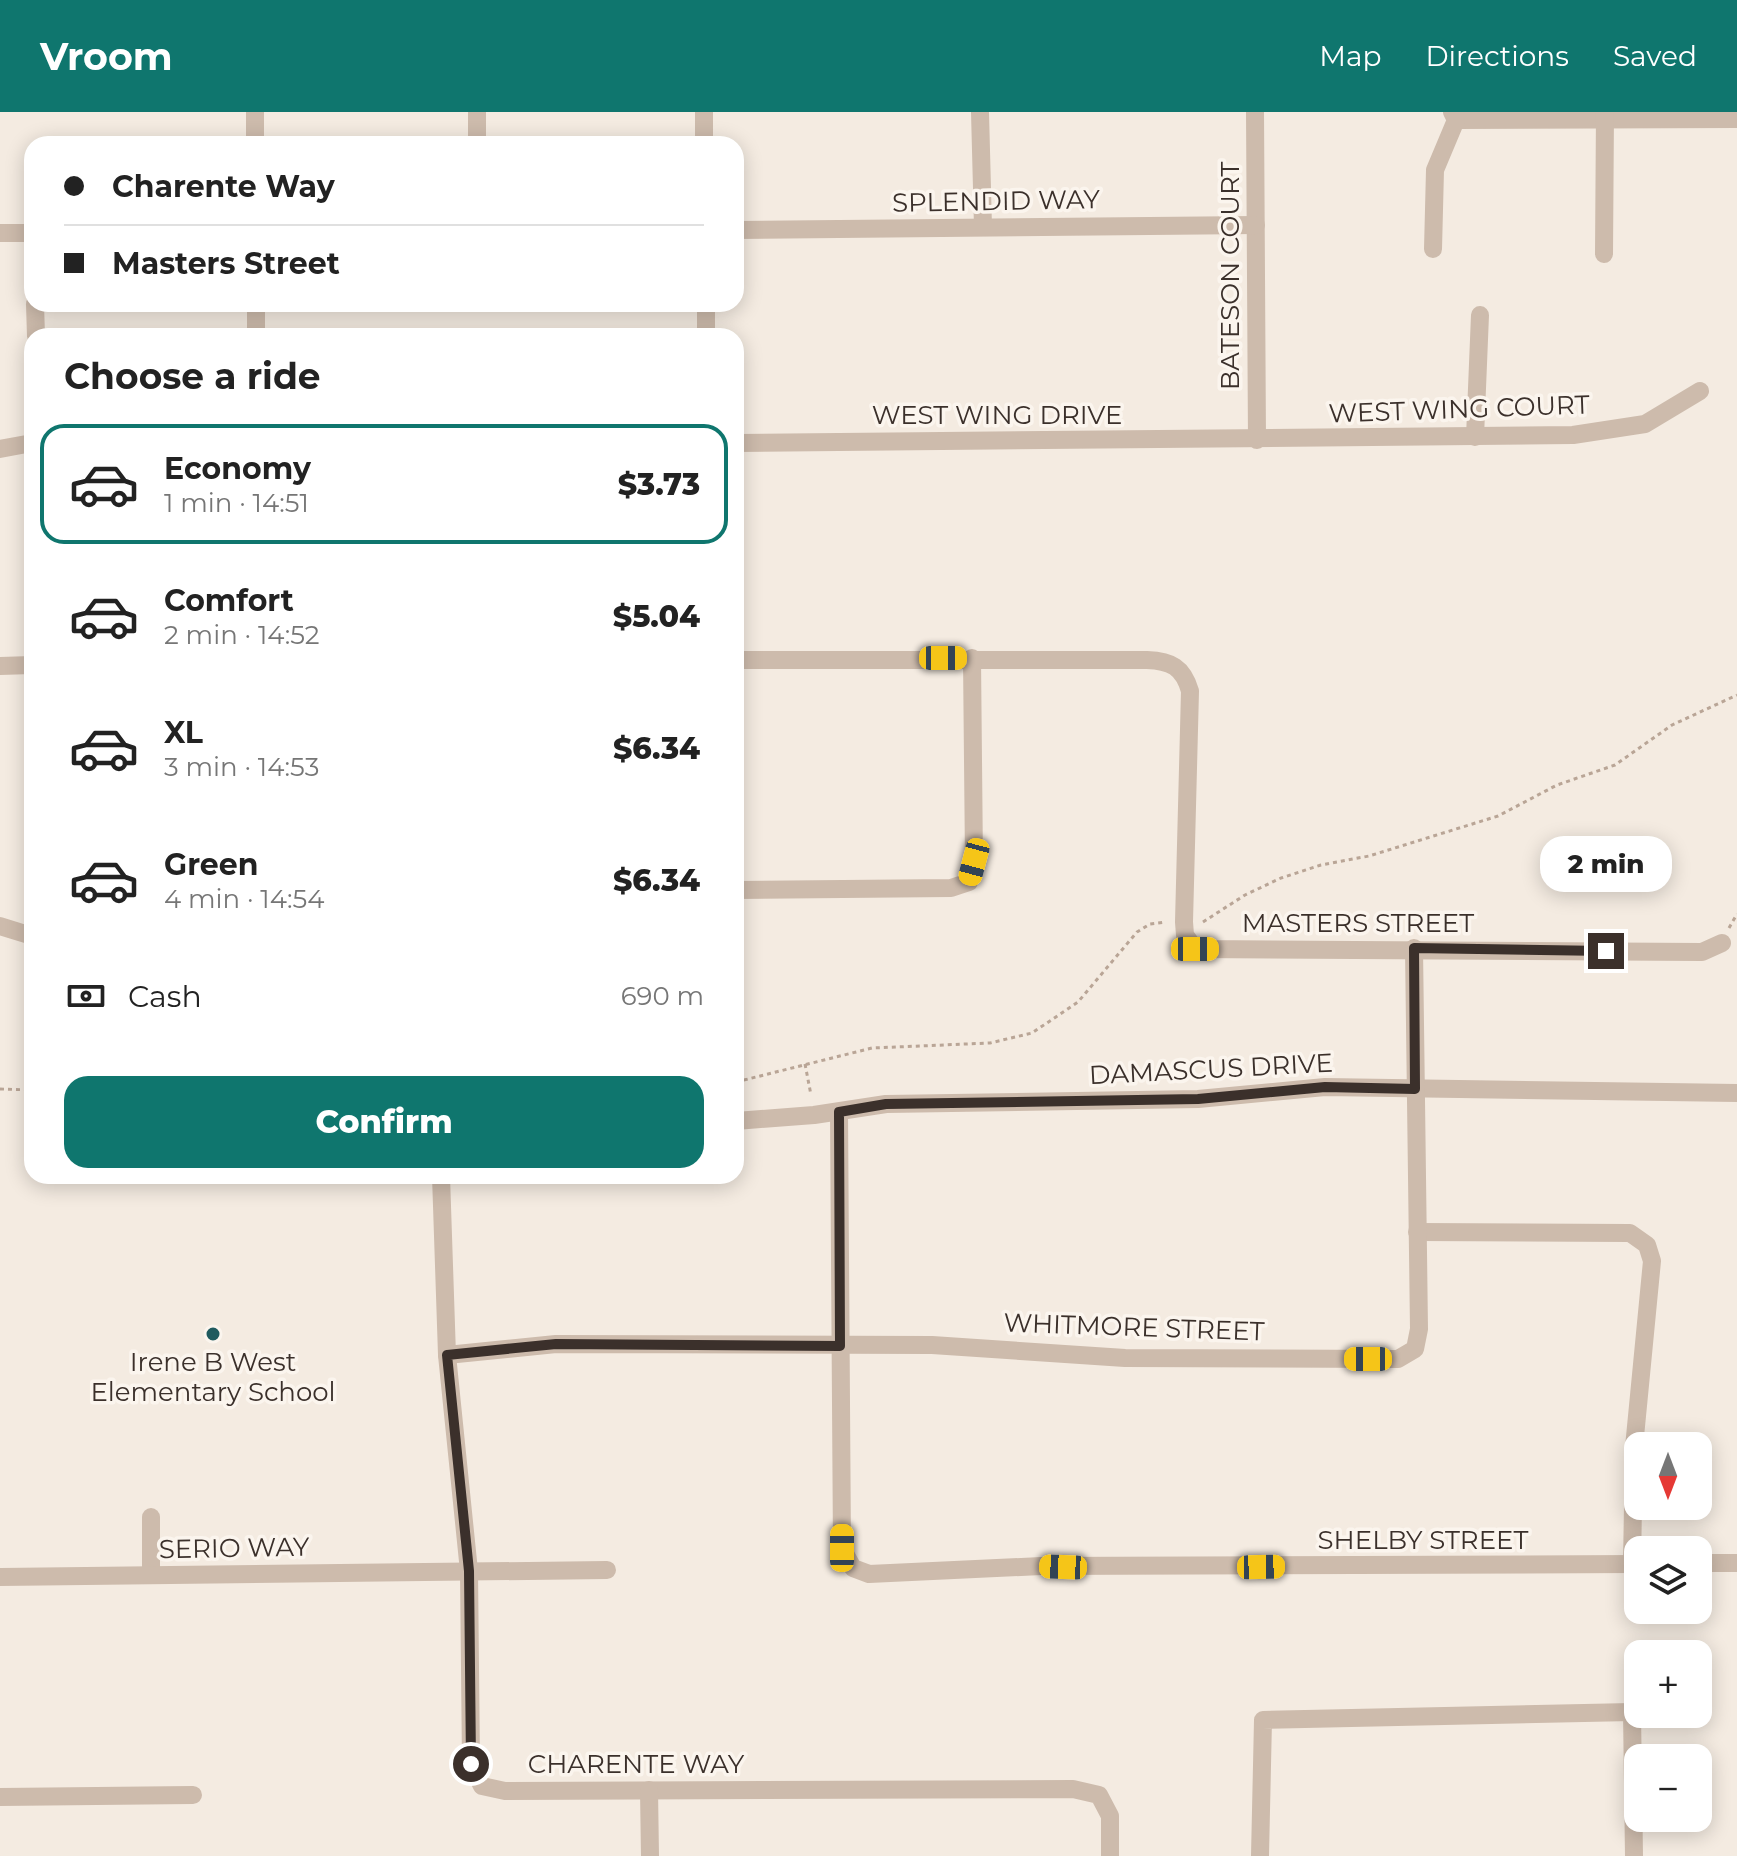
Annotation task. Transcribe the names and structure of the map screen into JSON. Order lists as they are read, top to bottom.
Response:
{
  "streets": {
    "street": [
      "SPLENDID WAY",
      "BATESON COURT",
      "WEST WING COURT",
      "WEST WING DRIVE",
      "MASTERS STREET",
      "DAMASCUS DRIVE",
      "WHITMORE STREET",
      "SHELBY STREET",
      "SERIO WAY",
      "CHARENTE WAY"
    ]
  },
  "crossings": [
    ["SPLENDID WAY", "BATESON COURT"],
    ["BATESON COURT", "WEST WING COURT"],
    ["BATESON COURT", "WEST WING DRIVE"],
    ["WEST WING COURT", "WEST WING DRIVE"],
    ["MASTERS STREET", "WHITMORE STREET"],
    ["DAMASCUS DRIVE", "WHITMORE STREET"],
    ["DAMASCUS DRIVE", "SHELBY STREET"],
    ["WHITMORE STREET", "SHELBY STREET"],
    ["WHITMORE STREET", "CHARENTE WAY"],
    ["SERIO WAY", "CHARENTE WAY"]
  ],
  "places": ["Irene B West Elementary School"],
  "north": "bottom",
  "page": {
    "header": "Vroom",
    "nav": ["Map", "Directions", "Saved"],
    "banner": ["Charente Way", "Masters Street"],
    "heading": "Choose a ride",
    "list": [
      {
        "name": "Economy",
        "note": "1 min · 14:51",
        "value": "$3.73"
      },
      {
        "name": "Comfort",
        "note": "2 min · 14:52",
        "value": "$5.04"
      },
      {
        "name": "XL",
        "note": "3 min · 14:53",
        "value": "$6.34"
      },
      {
        "name": "Green",
        "note": "4 min · 14:54",
        "value": "$6.34"
      }
    ],
    "bubble": "2 min",
    "pay": ["Cash", "690 m"],
    "buttons": "Confirm",
    "map_buttons": ["+", "−"]
  }
}
